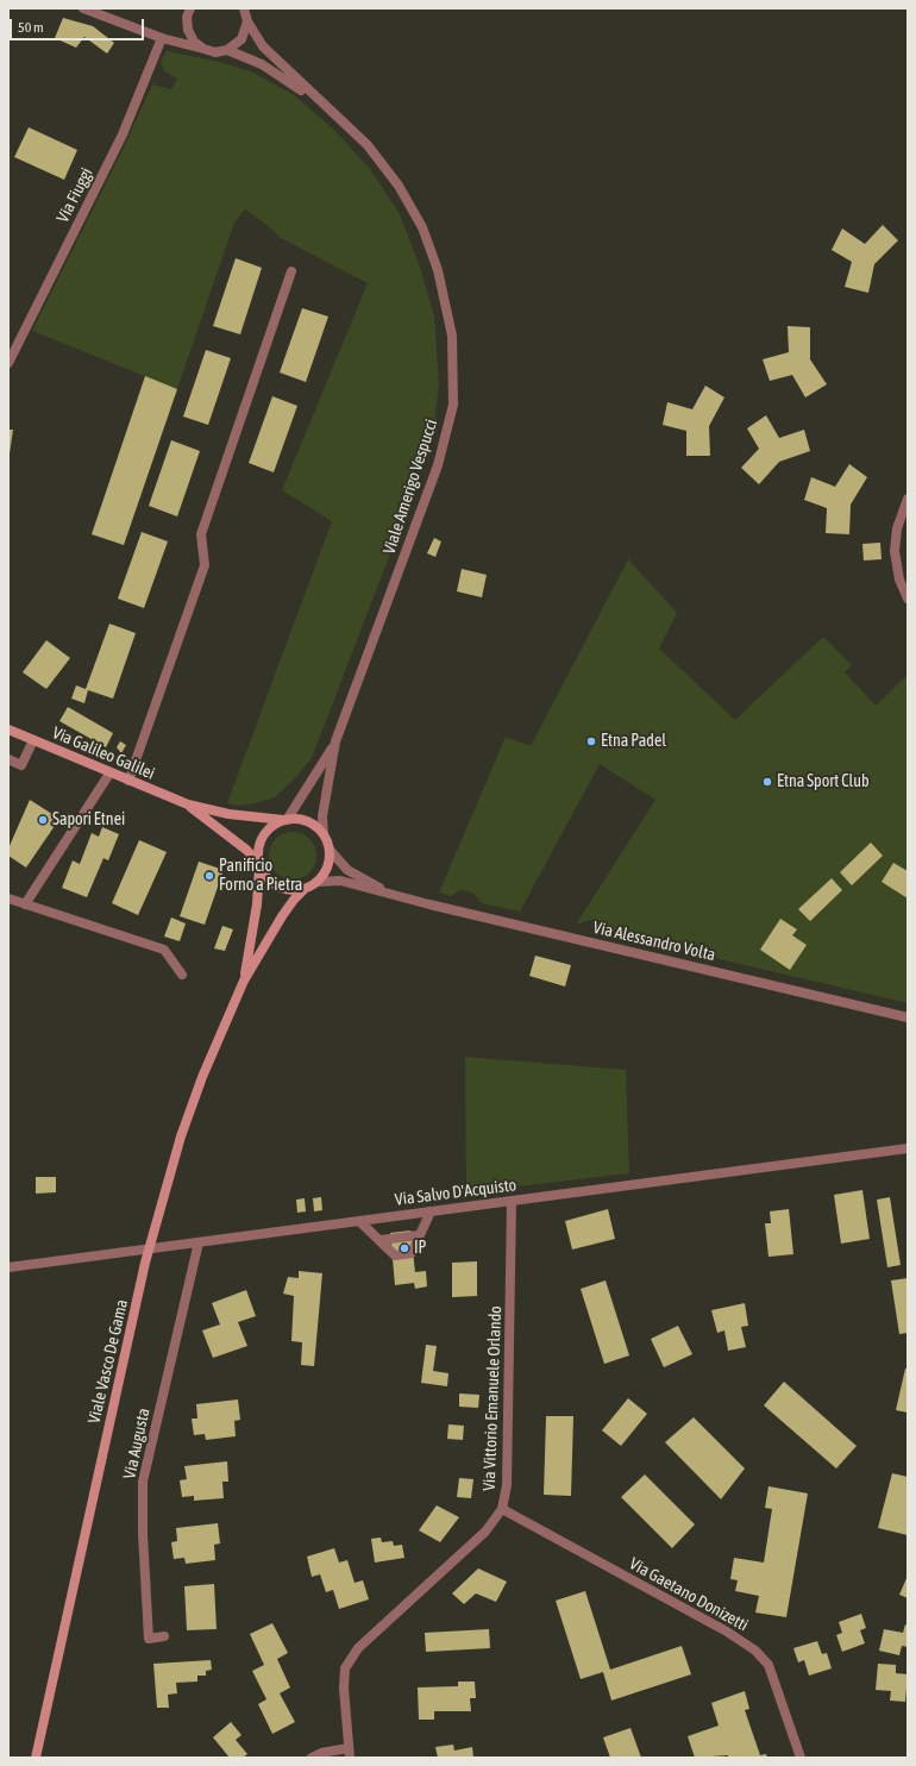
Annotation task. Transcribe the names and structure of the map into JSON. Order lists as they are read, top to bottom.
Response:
{
  "streets": {
    "main road": ["Via Galileo Galilei", "Viale Vasco De Gama"],
    "street": [
      "Via Fiuggi",
      "Viale Amerigo Vespucci",
      "Via Alessandro Volta",
      "Via Salvo D'Acquisto",
      "Via Vittorio Emanuele Orlando",
      "Via Augusta",
      "Via Gaetano Donizetti"
    ]
  },
  "crossings": [
    ["Via Salvo D'Acquisto", "Via Vittorio Emanuele Orlando"],
    ["Via Salvo D'Acquisto", "Via Augusta"],
    ["Via Vittorio Emanuele Orlando", "Via Gaetano Donizetti"]
  ],
  "places": [
    "Etna Padel",
    "Etna Sport Club",
    "Sapori Etnei",
    "Panificio Forno a Pietra",
    "IP"
  ],
  "scale_bar": "50 m"
}
